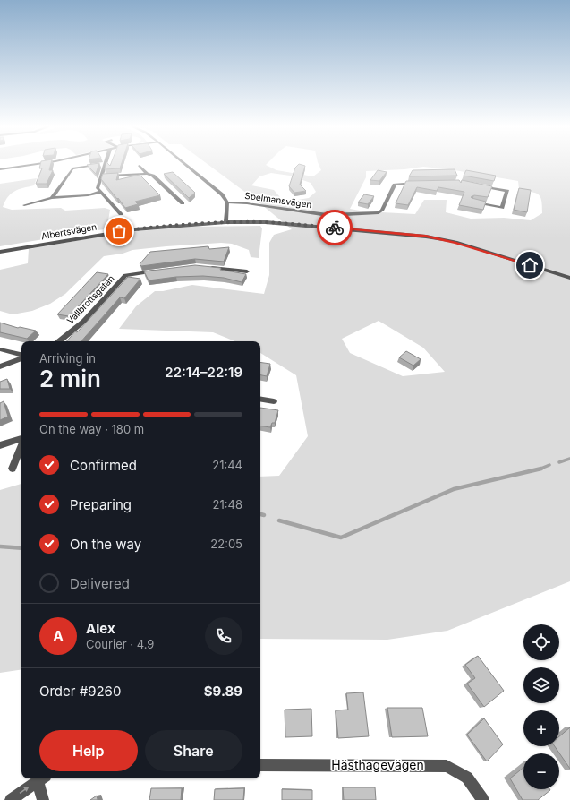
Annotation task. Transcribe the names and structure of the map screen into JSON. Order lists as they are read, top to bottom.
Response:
{
  "streets": {
    "street": [
      "Spelmansvägen",
      "Albertsvägen",
      "Vallbrottsgatan",
      "Hästhagevägen"
    ]
  },
  "page": {
    "heading": ["2 min", "Arriving in", "22:14–22:19"],
    "panel": [
      "Alex",
      "Courier · 4.9",
      "Order #9260",
      "$9.89"
    ],
    "bar": "On the way · 180 m",
    "list": [
      ["Confirmed", "21:44"],
      ["Preparing", "21:48"],
      ["On the way", "22:05"],
      "Delivered"
    ],
    "round": "A",
    "map_buttons": ["+", "−"],
    "buttons": ["Help", "Share"]
  }
}
